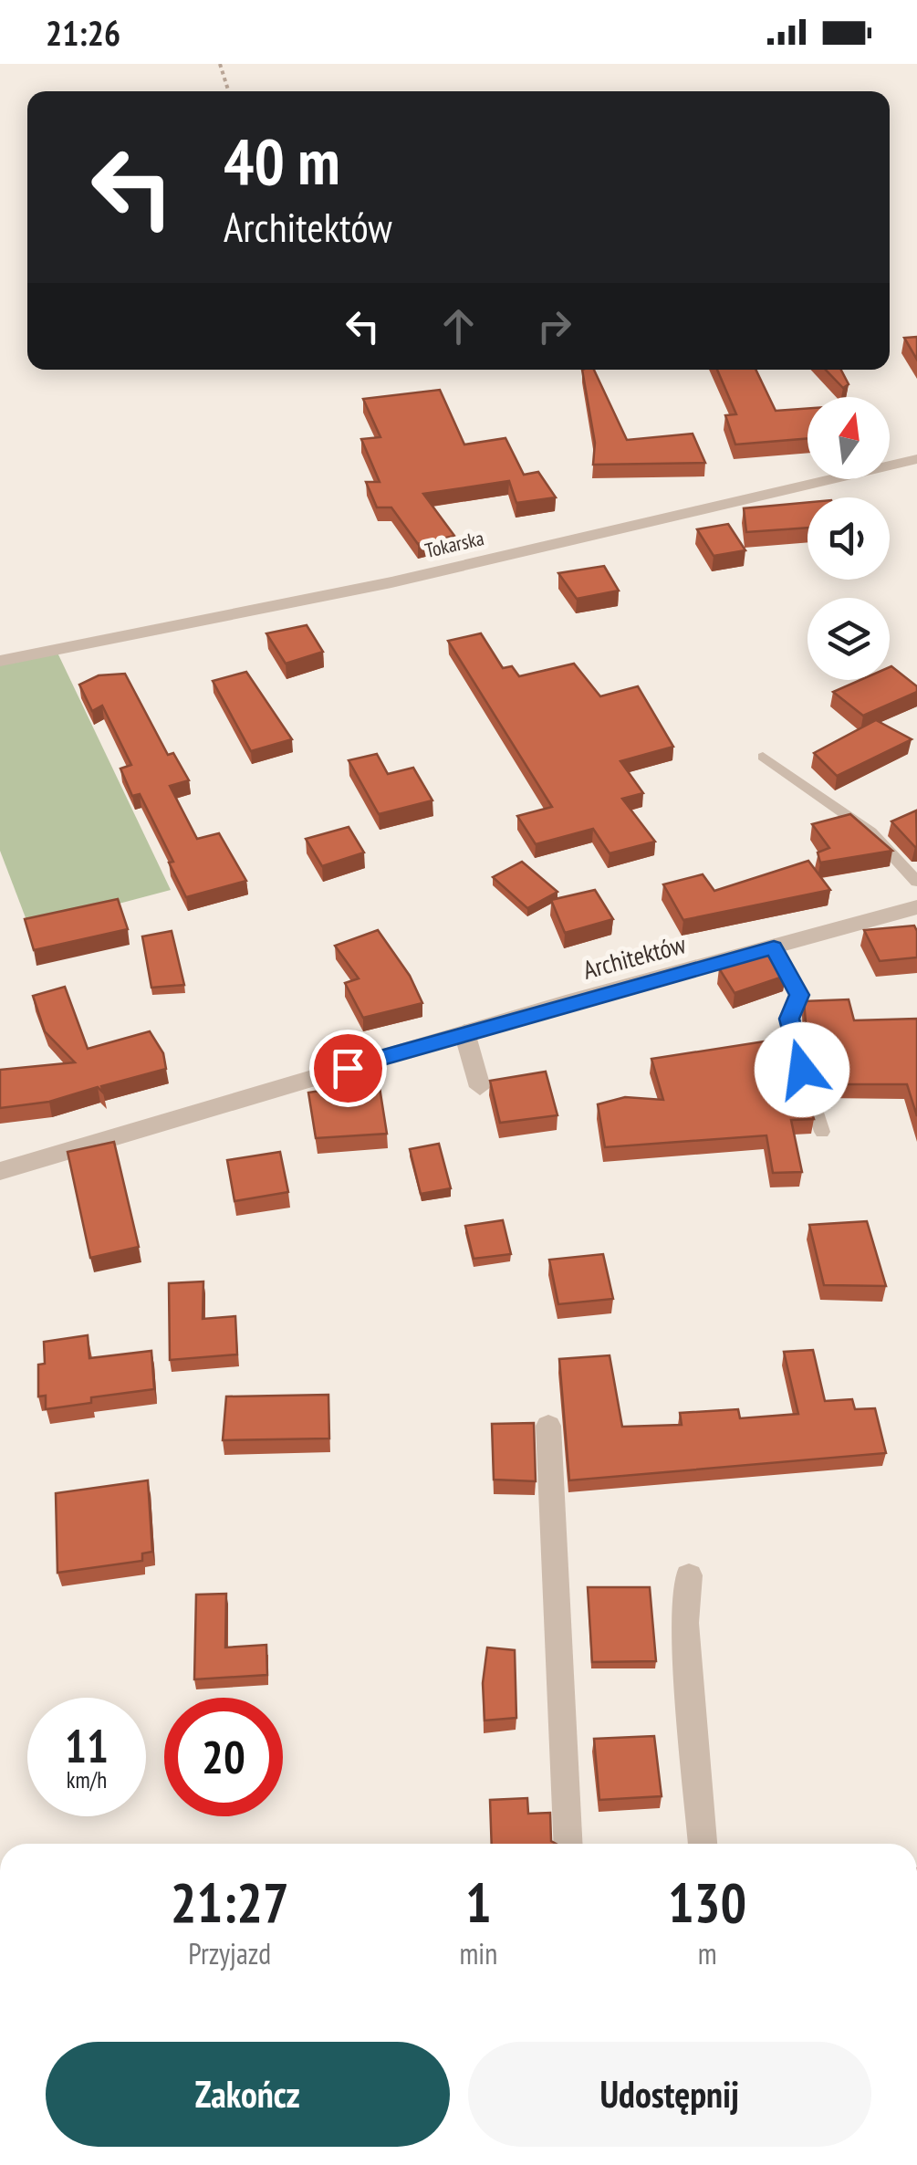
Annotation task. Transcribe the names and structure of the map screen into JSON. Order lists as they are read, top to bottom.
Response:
{
  "streets": {
    "street": ["Tokarska", "Architektów"]
  },
  "north": "top",
  "page": {
    "status": "21:26",
    "turn": ["40 m", "Architektów"],
    "speed": "11 km/h",
    "limit": "20",
    "eta": [
      "21:27",
      "Przyjazd",
      "1",
      "min",
      "130",
      "m"
    ],
    "buttons": ["Zakończ", "Udostępnij"]
  }
}
